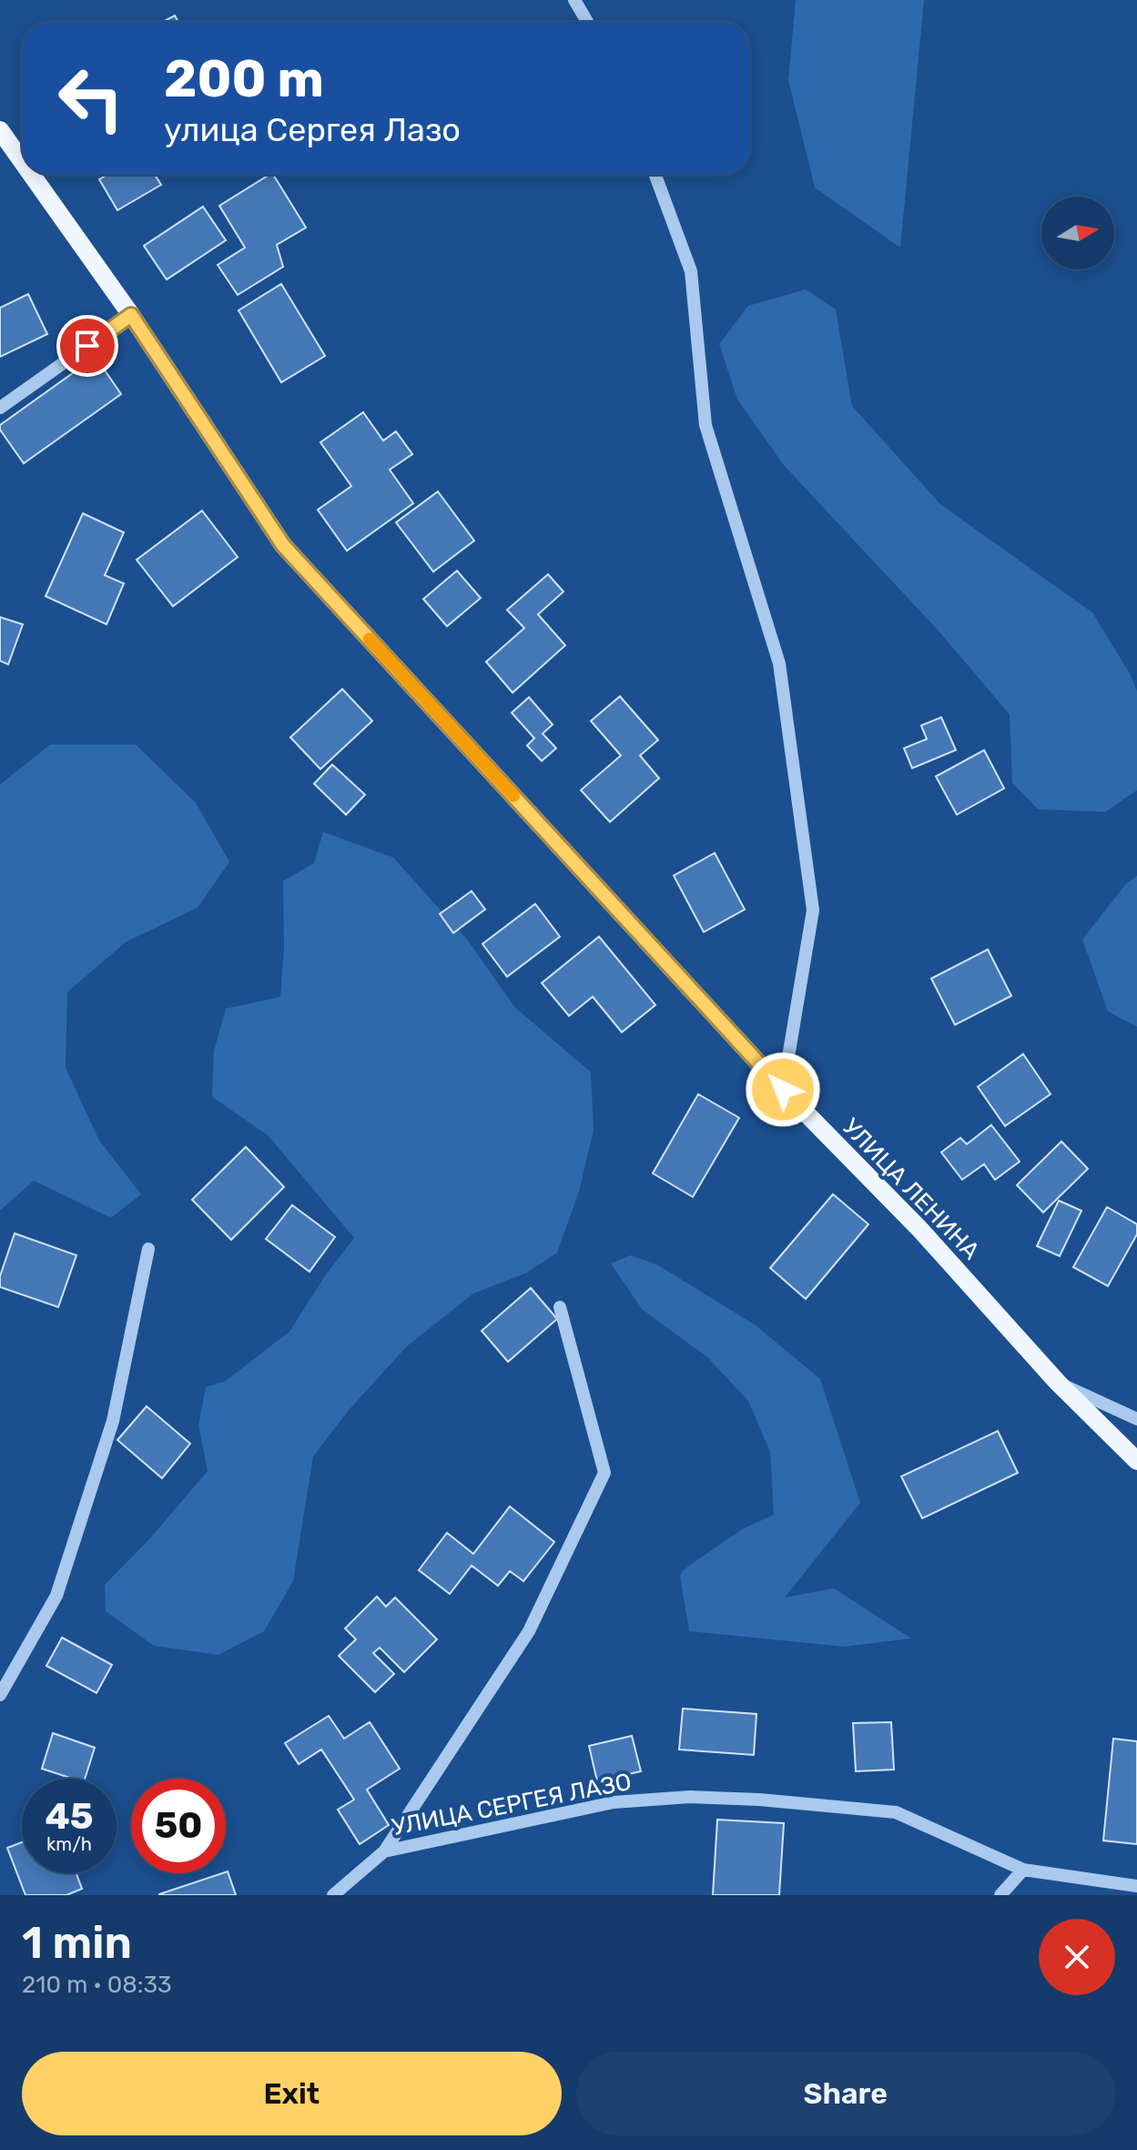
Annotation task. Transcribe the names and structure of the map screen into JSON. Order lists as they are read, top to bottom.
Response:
{
  "streets": {
    "main road": ["УЛИЦА ЛЕНИНА"],
    "street": ["УЛИЦА СЕРГЕЯ ЛАЗО"]
  },
  "north": "right",
  "page": {
    "turn": ["200 m", "улица Сергея Лазо"],
    "speed": "45 km/h",
    "limit": "50",
    "heading": ["1 min", "210 m · 08:33"],
    "buttons": ["Exit", "Share"]
  }
}
